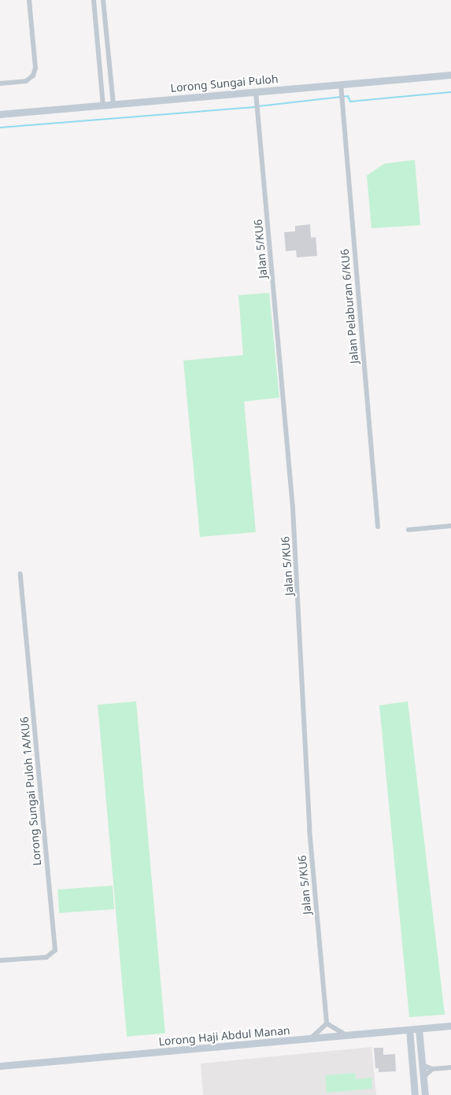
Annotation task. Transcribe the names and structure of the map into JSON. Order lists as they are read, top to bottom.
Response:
{
  "streets": {
    "street": [
      "Lorong Sungai Puloh",
      "Jalan 5/KU6",
      "Jalan Pelaburan 6/KU6",
      "Lorong Sungai Puloh 1A/KU6",
      "Lorong Haji Abdul Manan"
    ]
  },
  "crossings": [
    ["Lorong Sungai Puloh", "Jalan 5/KU6"],
    ["Lorong Sungai Puloh", "Jalan Pelaburan 6/KU6"]
  ]
}
